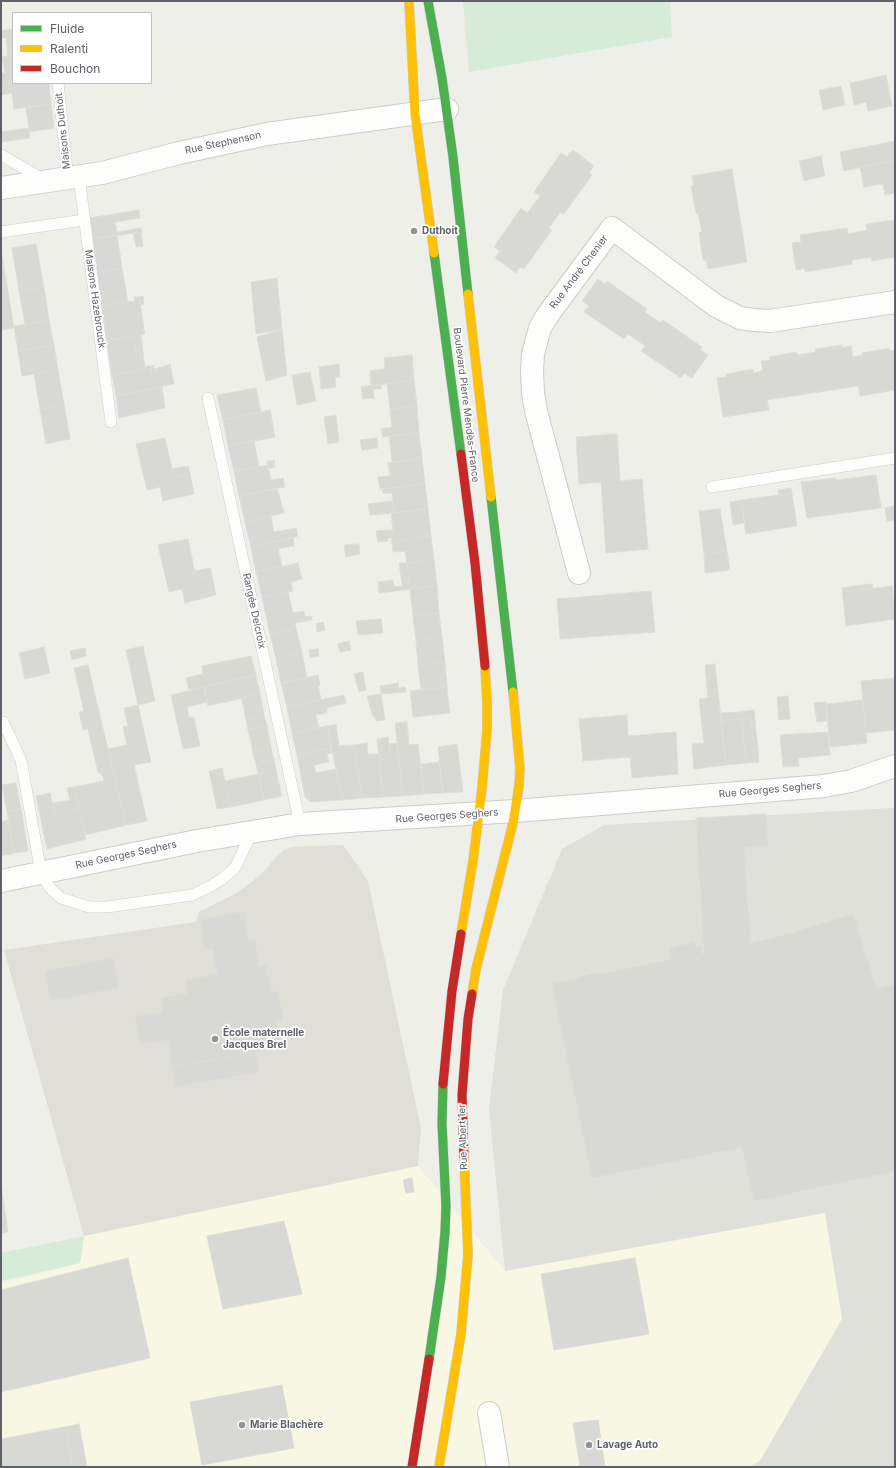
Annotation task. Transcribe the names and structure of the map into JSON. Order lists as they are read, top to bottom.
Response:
{
  "streets": {
    "street": [
      "Rue Stephenson",
      "Rue André Chenier",
      "Boulevard Pierre Mendès-France",
      "Rue Georges Seghers",
      "Rue Albert 1er"
    ],
    "lane": ["Maisons Duthoit", "Maisons Hazebrouck", "Rangée Delcroix"]
  },
  "crossings": [
    ["Maisons Duthoit", "Rue Stephenson"],
    ["Maisons Duthoit", "Maisons Hazebrouck"],
    ["Rue Stephenson", "Maisons Hazebrouck"],
    ["Rue Stephenson", "Boulevard Pierre Mendès-France"],
    ["Boulevard Pierre Mendès-France", "Rue Georges Seghers"],
    ["Boulevard Pierre Mendès-France", "Rue Albert 1er"],
    ["Rangée Delcroix", "Rue Georges Seghers"],
    ["Rue Georges Seghers", "Rue Albert 1er"]
  ],
  "places": [
    "Duthoit",
    "École maternelle Jacques Brel",
    "Marie Blachère",
    "Lavage Auto"
  ],
  "legend": ["Fluide", "Ralenti", "Bouchon"]
}
